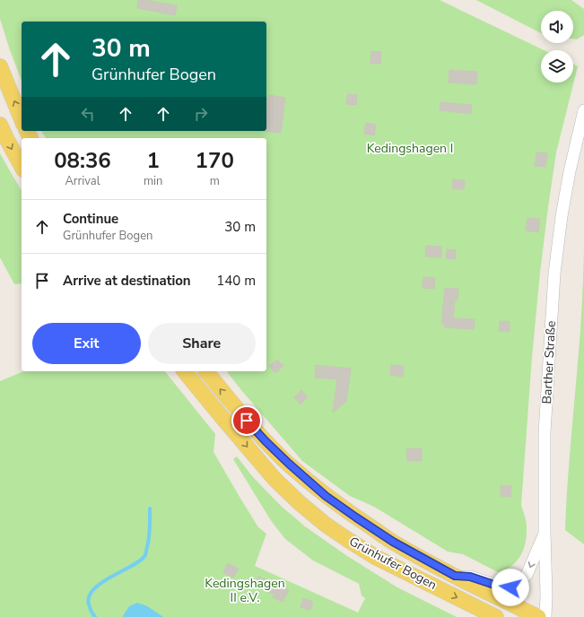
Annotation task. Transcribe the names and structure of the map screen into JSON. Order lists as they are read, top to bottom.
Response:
{
  "streets": {
    "main road": ["Grünhufer Bogen"],
    "street": ["Barther Straße"]
  },
  "parks": ["Kedingshagen I", "Kedingshagen II e.V."],
  "page": {
    "turn": ["30 m", "Grünhufer Bogen"],
    "eta": [
      "08:36",
      "Arrival",
      "1",
      "min",
      "170",
      "m"
    ],
    "list": [
      {
        "name": "Continue",
        "note": "Grünhufer Bogen",
        "value": "30 m"
      },
      {
        "name": "Arrive at destination",
        "value": "140 m"
      }
    ],
    "buttons": ["Exit", "Share"]
  }
}
